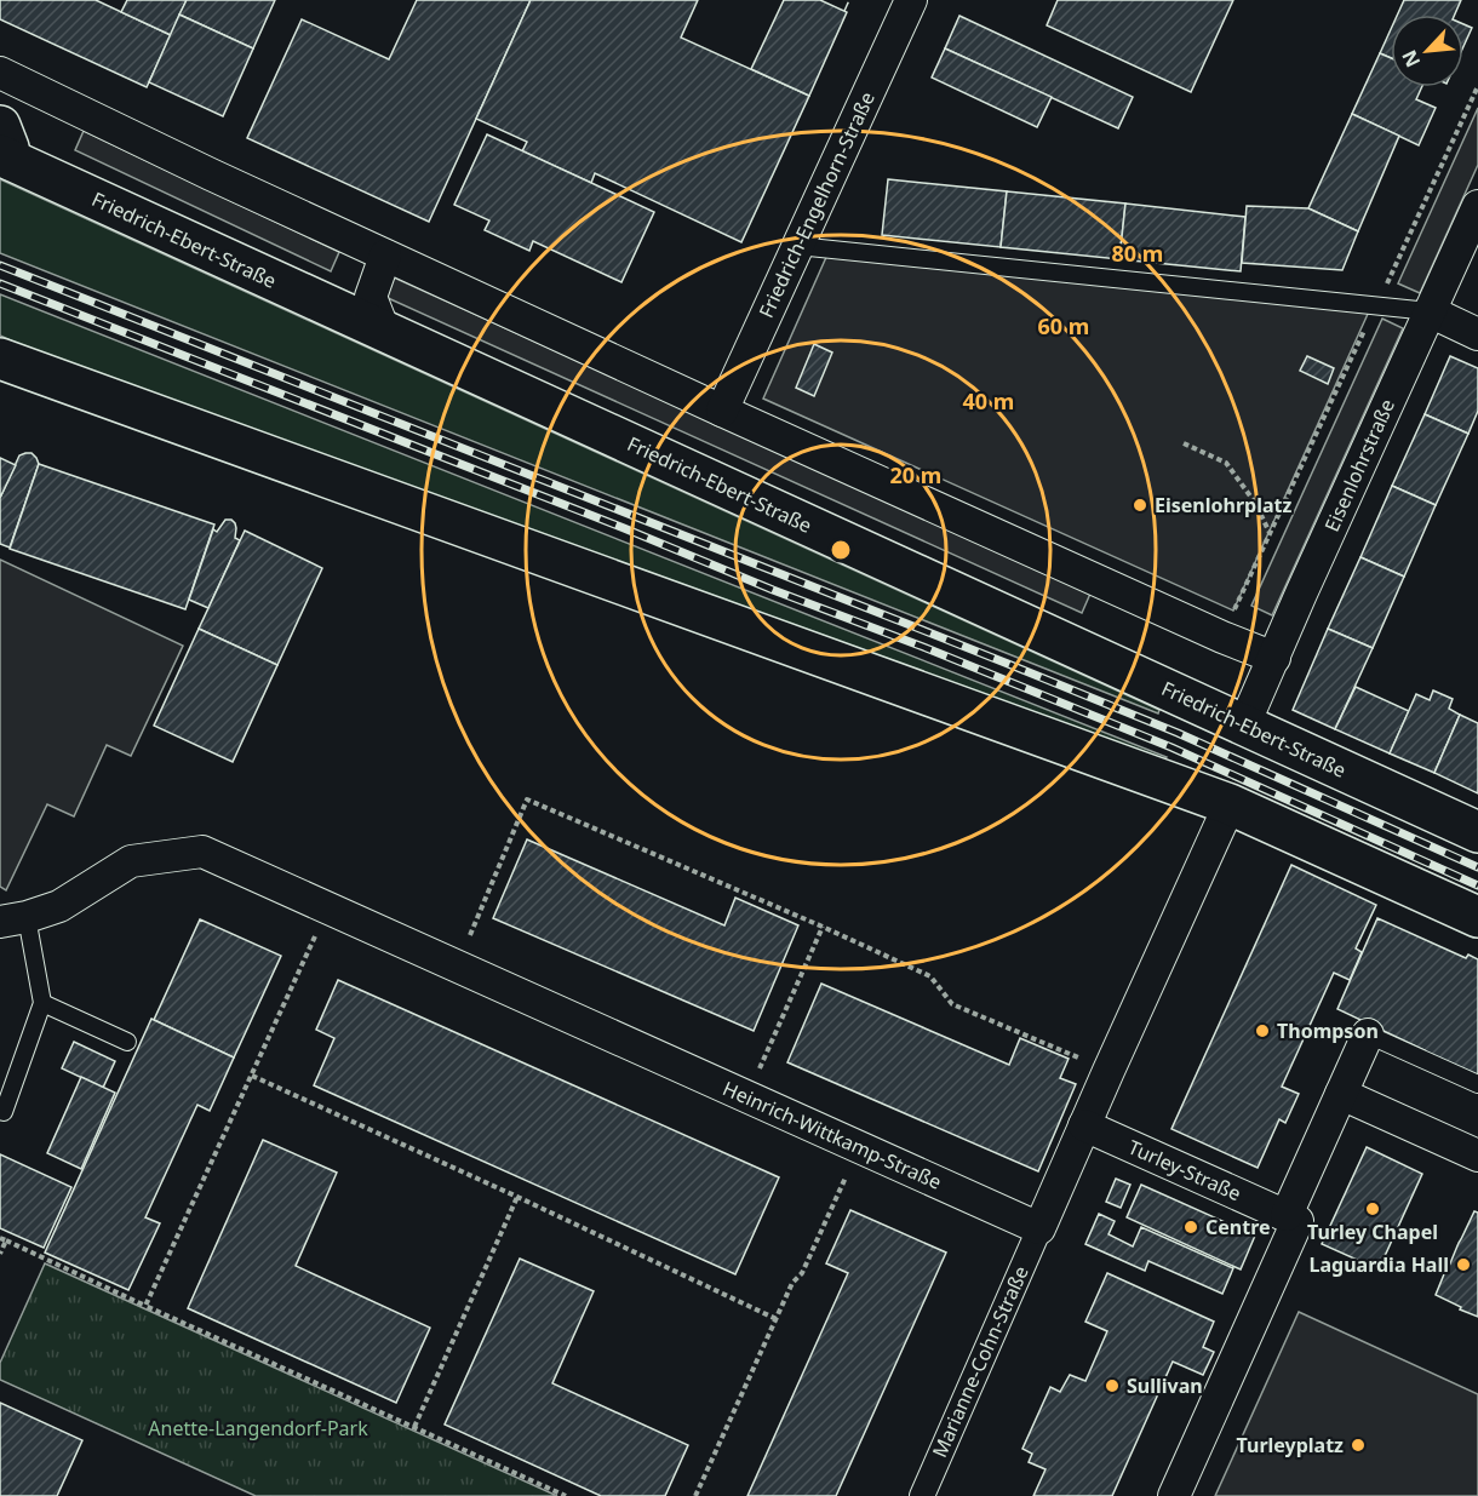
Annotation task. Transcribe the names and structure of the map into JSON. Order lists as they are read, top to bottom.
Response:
{
  "streets": {
    "main road": ["Friedrich-Ebert-Straße"],
    "street": [
      "Friedrich-Engelhorn-Straße",
      "Eisenlohrstraße",
      "Heinrich-Wittkamp-Straße",
      "Turley-Straße",
      "Marianne-Cohn-Straße"
    ]
  },
  "crossings": [
    ["Friedrich-Ebert-Straße", "Eisenlohrstraße"],
    ["Heinrich-Wittkamp-Straße", "Marianne-Cohn-Straße"]
  ],
  "parks": ["Anette-Langendorf-Park"],
  "places": [
    "Eisenlohrplatz",
    "Thompson",
    "Turley Chapel",
    "Centre",
    "Laguardia Hall",
    "Sullivan",
    "Turleyplatz"
  ],
  "north": "bottom left",
  "rings": [
    "80 m",
    "60 m",
    "40 m",
    "20 m"
  ]
}
